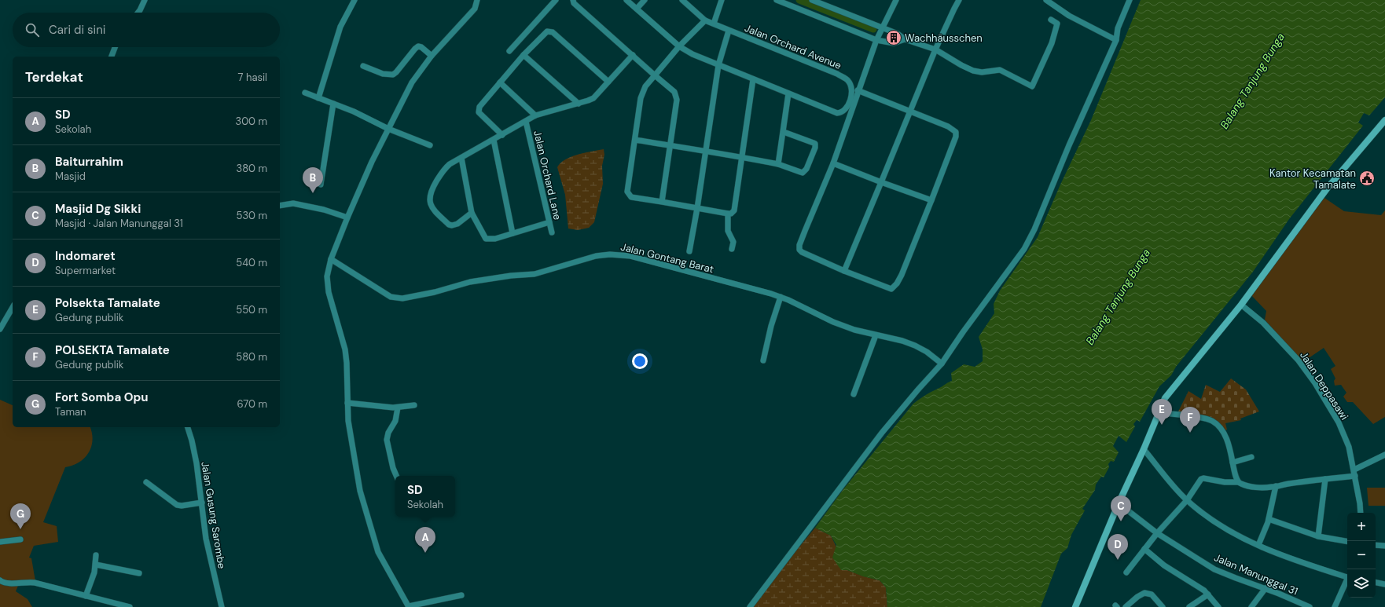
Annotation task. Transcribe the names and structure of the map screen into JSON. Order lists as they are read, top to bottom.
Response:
{
  "streets": {
    "street": [
      "Jalan Orchard Avenue",
      "Jalan Orchard Lane",
      "Jalan Gontang Barat",
      "Jalan Deppasawi",
      "Jalan Gusung Sarombe",
      "Jalan Manunggal 31"
    ]
  },
  "water": ["Balang Tanjung Bunga"],
  "places": {
    "building": ["Wachhäusschen"],
    "public building": ["Kantor Kecamatan Tamalate"]
  },
  "page": {
    "search": "Cari di sini",
    "heading": ["Terdekat", "7 hasil"],
    "list": [
      {
        "mark": "A",
        "name": "SD",
        "note": "Sekolah",
        "value": "300 m"
      },
      {
        "mark": "B",
        "name": "Baiturrahim",
        "note": "Masjid",
        "value": "380 m"
      },
      {
        "mark": "C",
        "name": "Masjid Dg Sikki",
        "note": "Masjid · Jalan Manunggal 31",
        "value": "530 m"
      },
      {
        "mark": "D",
        "name": "Indomaret",
        "note": "Supermarket",
        "value": "540 m"
      },
      {
        "mark": "E",
        "name": "Polsekta Tamalate",
        "note": "Gedung publik",
        "value": "550 m"
      },
      {
        "mark": "F",
        "name": "POLSEKTA Tamalate",
        "note": "Gedung publik",
        "value": "580 m"
      },
      {
        "mark": "G",
        "name": "Fort Somba Opu",
        "note": "Taman",
        "value": "670 m"
      }
    ],
    "pins": [
      "B",
      "E",
      "F",
      "C",
      "G",
      "A",
      "D"
    ],
    "popup": ["SD", "Sekolah"],
    "map_buttons": ["+", "−"]
  }
}
